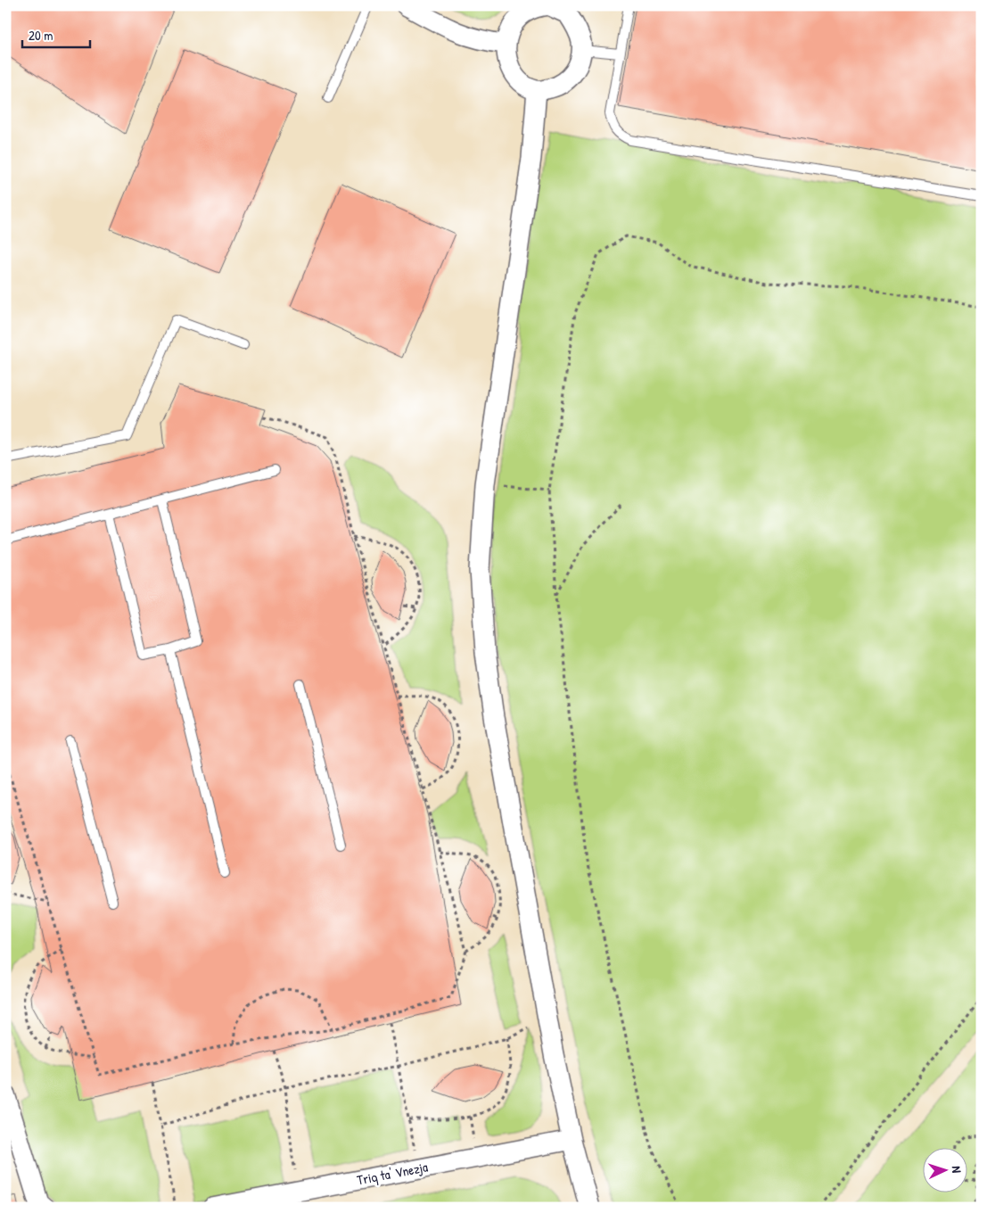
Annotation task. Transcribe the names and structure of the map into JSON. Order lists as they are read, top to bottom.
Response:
{
  "streets": {
    "street": ["Triq ta' Vnezja"]
  },
  "scale_bar": "20 m",
  "north": "right"
}
